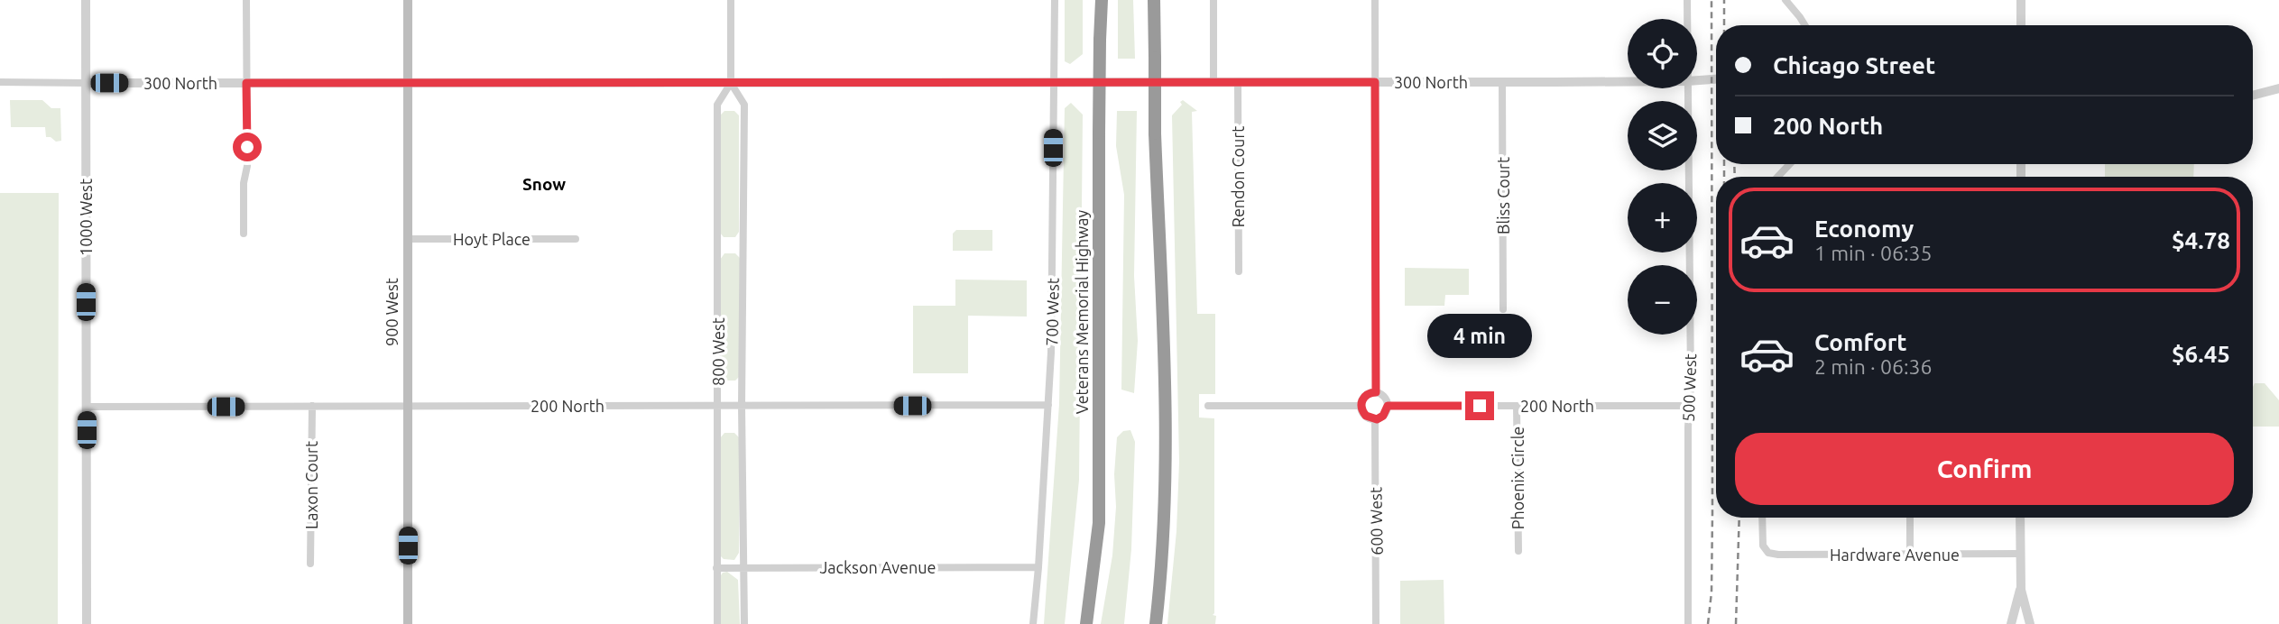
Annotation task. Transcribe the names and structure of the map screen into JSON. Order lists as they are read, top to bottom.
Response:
{
  "streets": {
    "highway": ["Veterans Memorial Highway"],
    "main road": ["900 West"],
    "street": [
      "300 North",
      "Rendon Court",
      "Bliss Court",
      "1000 West",
      "Hoyt Place",
      "700 West",
      "800 West",
      "500 West",
      "200 North",
      "Phoenix Circle",
      "Laxon Court",
      "600 West",
      "Hardware Avenue",
      "Jackson Avenue"
    ]
  },
  "crossings": [
    ["300 North", "Rendon Court"],
    ["300 North", "Bliss Court"],
    ["300 North", "1000 West"],
    ["300 North", "900 West"],
    ["300 North", "700 West"],
    ["300 North", "800 West"],
    ["1000 West", "200 North"],
    ["Hoyt Place", "900 West"],
    ["900 West", "200 North"],
    ["700 West", "200 North"],
    ["700 West", "Jackson Avenue"],
    ["800 West", "200 North"],
    ["800 West", "Jackson Avenue"],
    ["500 West", "200 North"],
    ["200 North", "Phoenix Circle"],
    ["200 North", "Laxon Court"],
    ["200 North", "600 West"]
  ],
  "districts": ["Snow"],
  "page": {
    "map_buttons": ["+", "−"],
    "banner": ["Chicago Street", "200 North"],
    "list": [
      {
        "name": "Economy",
        "note": "1 min · 06:35",
        "value": "$4.78"
      },
      {
        "name": "Comfort",
        "note": "2 min · 06:36",
        "value": "$6.45"
      }
    ],
    "bubble": "4 min",
    "buttons": "Confirm"
  }
}
